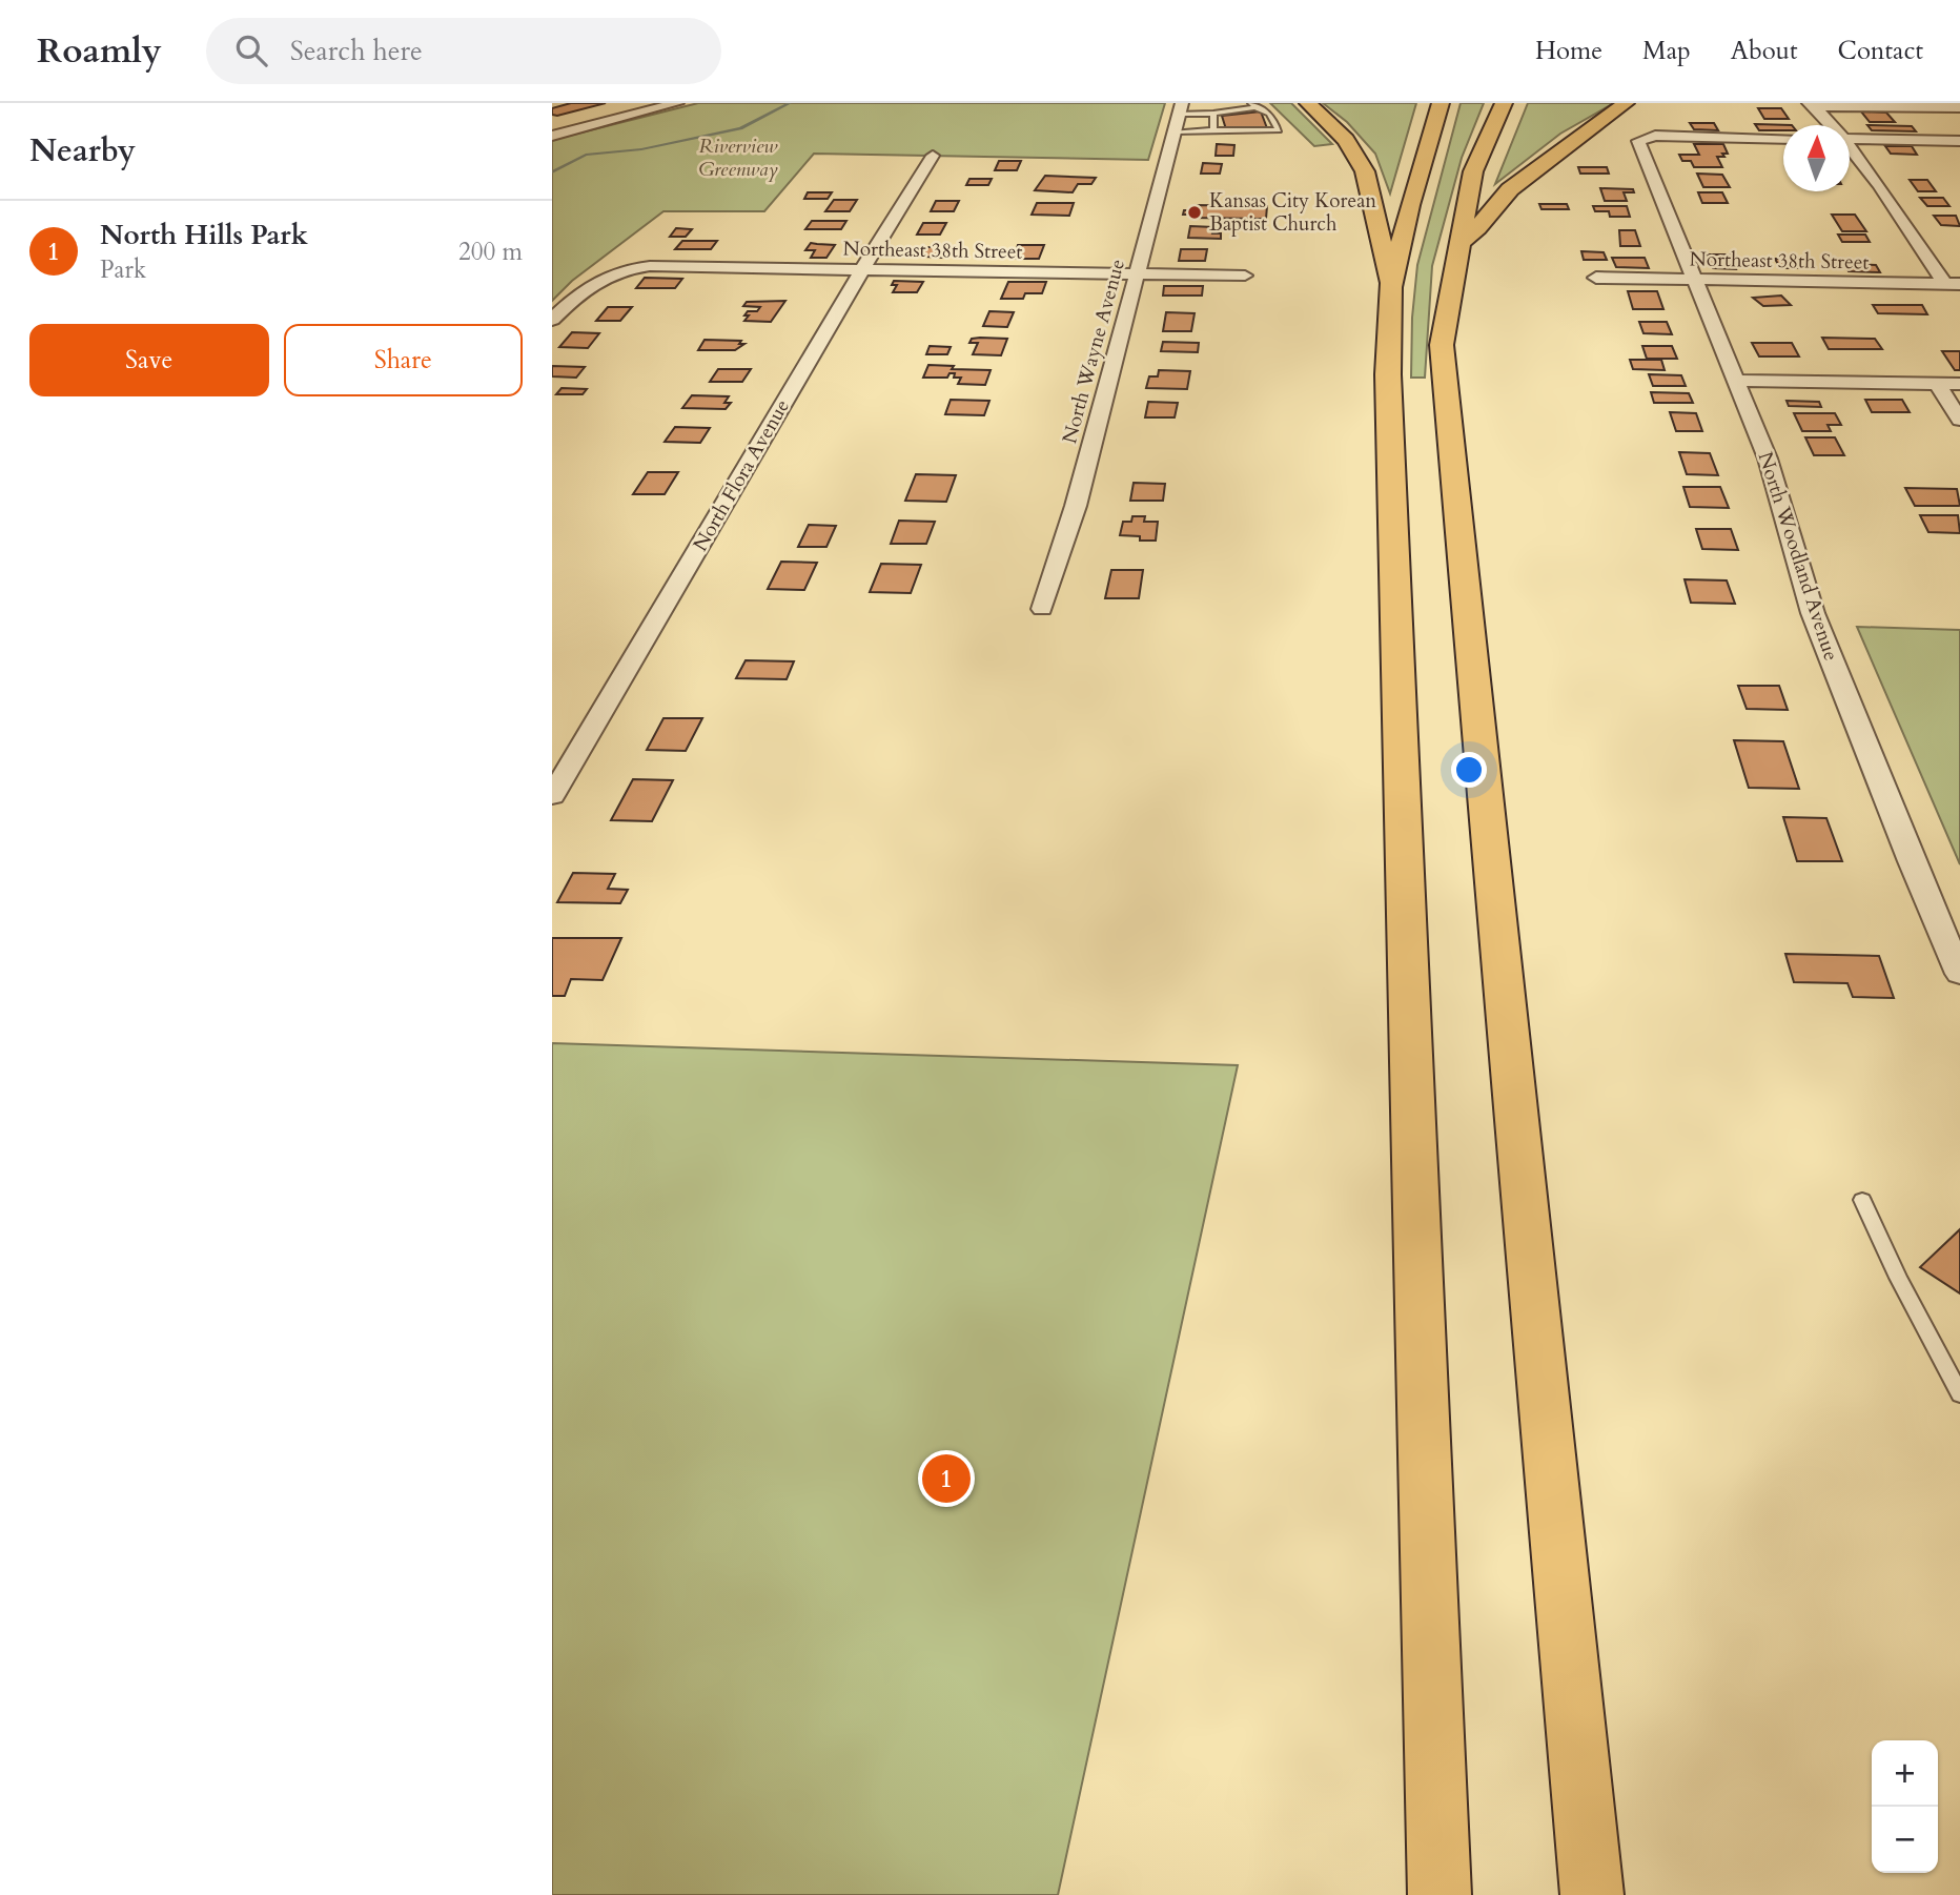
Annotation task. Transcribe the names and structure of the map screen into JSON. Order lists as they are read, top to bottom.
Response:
{
  "streets": {
    "street": [
      "Northeast 38th Street",
      "North Wayne Avenue",
      "North Flora Avenue",
      "North Woodland Avenue"
    ]
  },
  "crossings": [
    ["Northeast 38th Street", "North Wayne Avenue"],
    ["Northeast 38th Street", "North Flora Avenue"],
    ["Northeast 38th Street", "North Woodland Avenue"]
  ],
  "parks": ["Riverview Greenway"],
  "places": ["Kansas City Korean Baptist Church"],
  "north": "top",
  "page": {
    "header": "Roamly",
    "search": "Search here",
    "nav": [
      "Home",
      "Map",
      "About",
      "Contact"
    ],
    "heading": "Nearby",
    "list": [
      {
        "mark": "1",
        "name": "North Hills Park",
        "note": "Park",
        "value": "200 m"
      }
    ],
    "buttons": ["Save", "Share"],
    "pins": "1",
    "map_buttons": ["+", "−"]
  }
}
